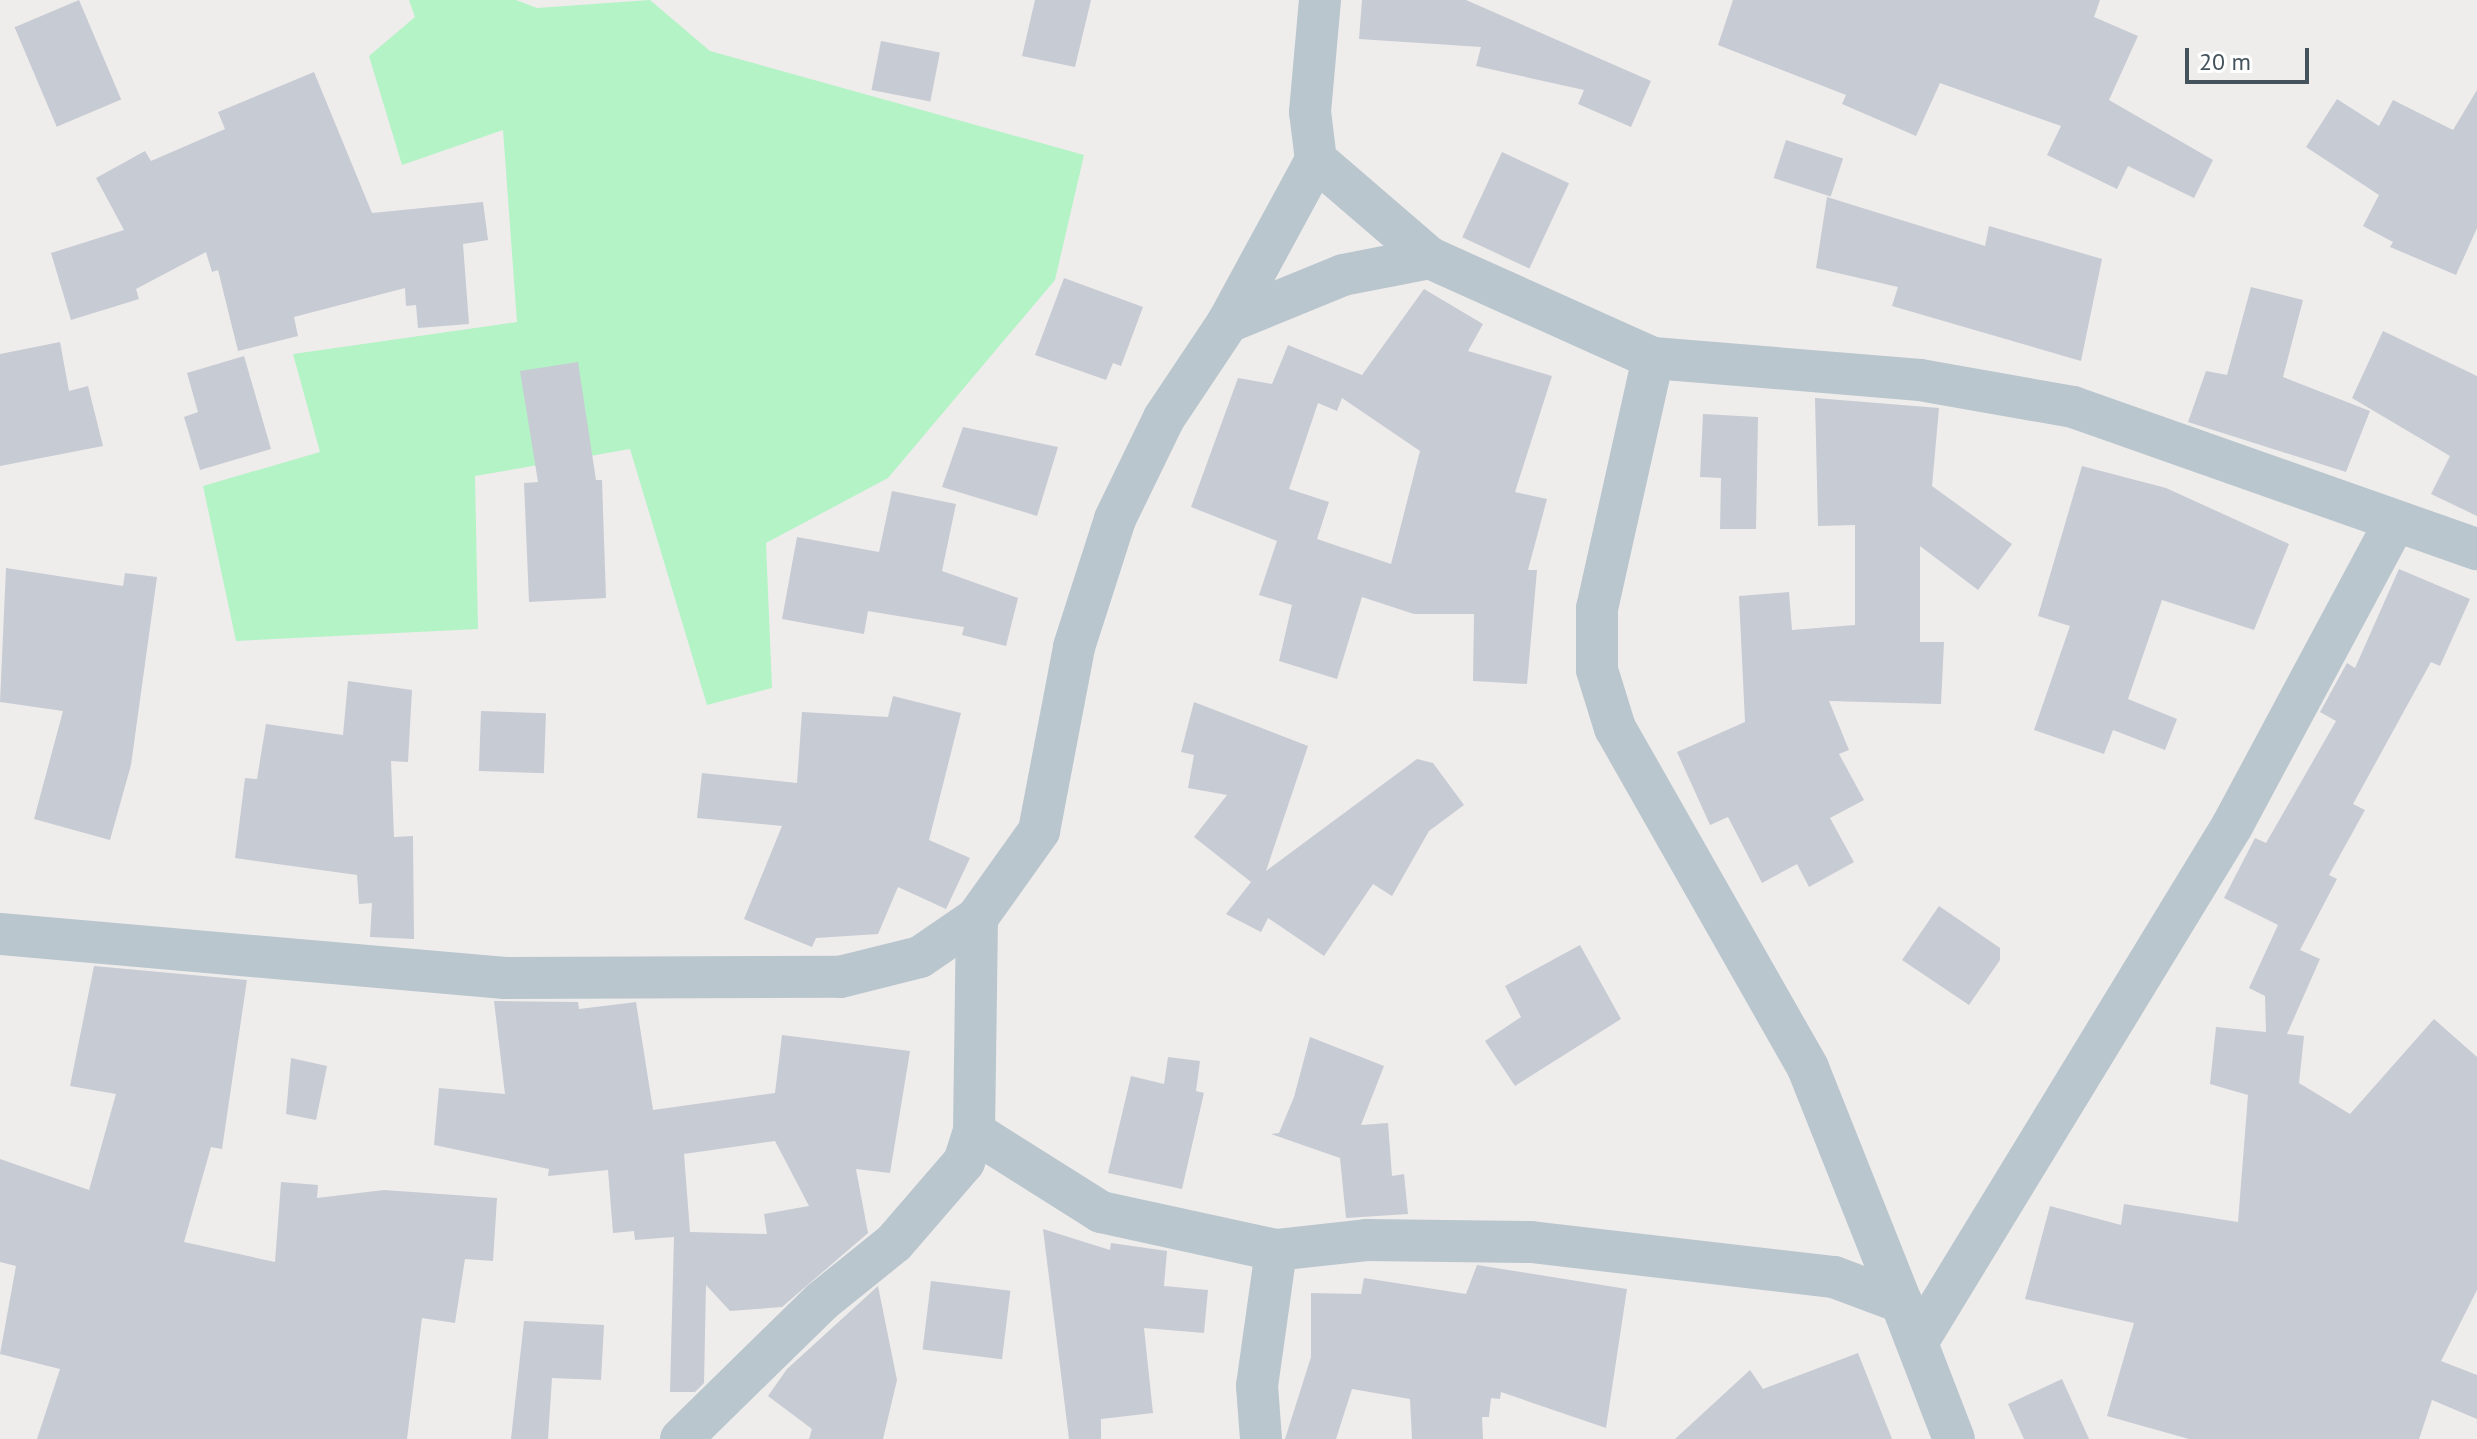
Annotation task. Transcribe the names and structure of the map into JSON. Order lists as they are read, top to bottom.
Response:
{
  "scale_bar": "20 m"
}
